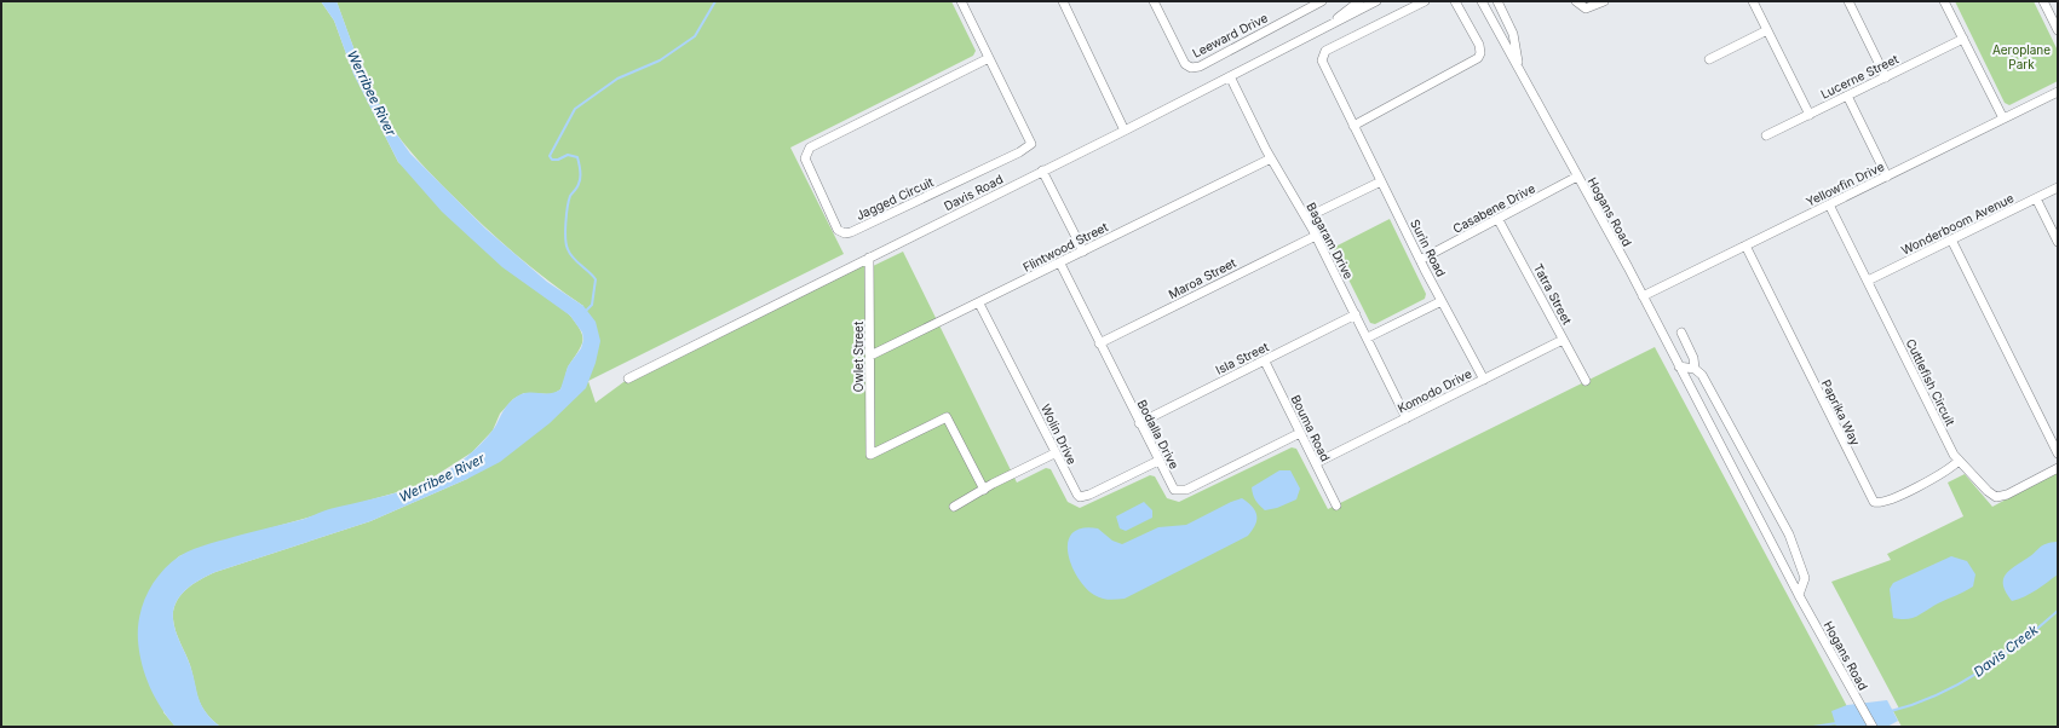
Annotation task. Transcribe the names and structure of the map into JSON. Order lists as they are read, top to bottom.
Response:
{
  "streets": {
    "street": [
      "Leeward Drive",
      "Lucerne Street",
      "Yellowfin Drive",
      "Davis Road",
      "Jagged Circuit",
      "Casabene Drive",
      "Hogans Road",
      "Wonderboom Avenue",
      "Bagaram Drive",
      "Flintwood Street",
      "Surin Road",
      "Maroa Street",
      "Tatra Street",
      "Owlet Street",
      "Isla Street",
      "Cuttlefish Circuit",
      "Komodo Drive",
      "Paprika Way",
      "Bouma Road",
      "Wolin Drive",
      "Bodalla Drive"
    ]
  },
  "crossings": [
    ["Yellowfin Drive", "Hogans Road"],
    ["Yellowfin Drive", "Cuttlefish Circuit"],
    ["Yellowfin Drive", "Paprika Way"],
    ["Davis Road", "Bagaram Drive"],
    ["Davis Road", "Owlet Street"],
    ["Casabene Drive", "Hogans Road"],
    ["Casabene Drive", "Surin Road"],
    ["Casabene Drive", "Tatra Street"],
    ["Wonderboom Avenue", "Cuttlefish Circuit"],
    ["Bagaram Drive", "Flintwood Street"],
    ["Bagaram Drive", "Maroa Street"],
    ["Bagaram Drive", "Isla Street"],
    ["Bagaram Drive", "Komodo Drive"],
    ["Flintwood Street", "Owlet Street"],
    ["Flintwood Street", "Wolin Drive"],
    ["Flintwood Street", "Bodalla Drive"],
    ["Surin Road", "Komodo Drive"],
    ["Maroa Street", "Bodalla Drive"],
    ["Tatra Street", "Komodo Drive"],
    ["Isla Street", "Bouma Road"],
    ["Isla Street", "Bodalla Drive"],
    ["Cuttlefish Circuit", "Paprika Way"],
    ["Komodo Drive", "Bouma Road"],
    ["Bouma Road", "Bodalla Drive"],
    ["Wolin Drive", "Bodalla Drive"]
  ],
  "water": ["Werribee River", "Davis Creek"],
  "parks": ["Aeroplane Park"]
}
